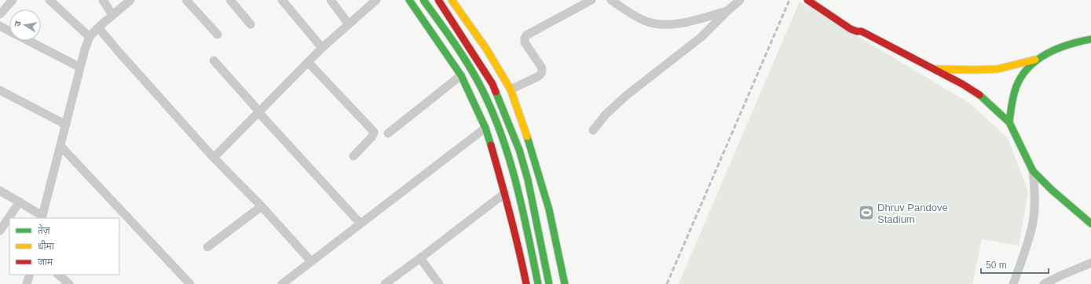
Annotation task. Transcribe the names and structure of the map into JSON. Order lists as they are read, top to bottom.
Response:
{
  "places": {
    "sports": ["Dhruv Pandove Stadium"]
  },
  "legend": ["तेज़", "धीमा", "जाम"],
  "scale_bar": "50 m",
  "north": "left"
}
